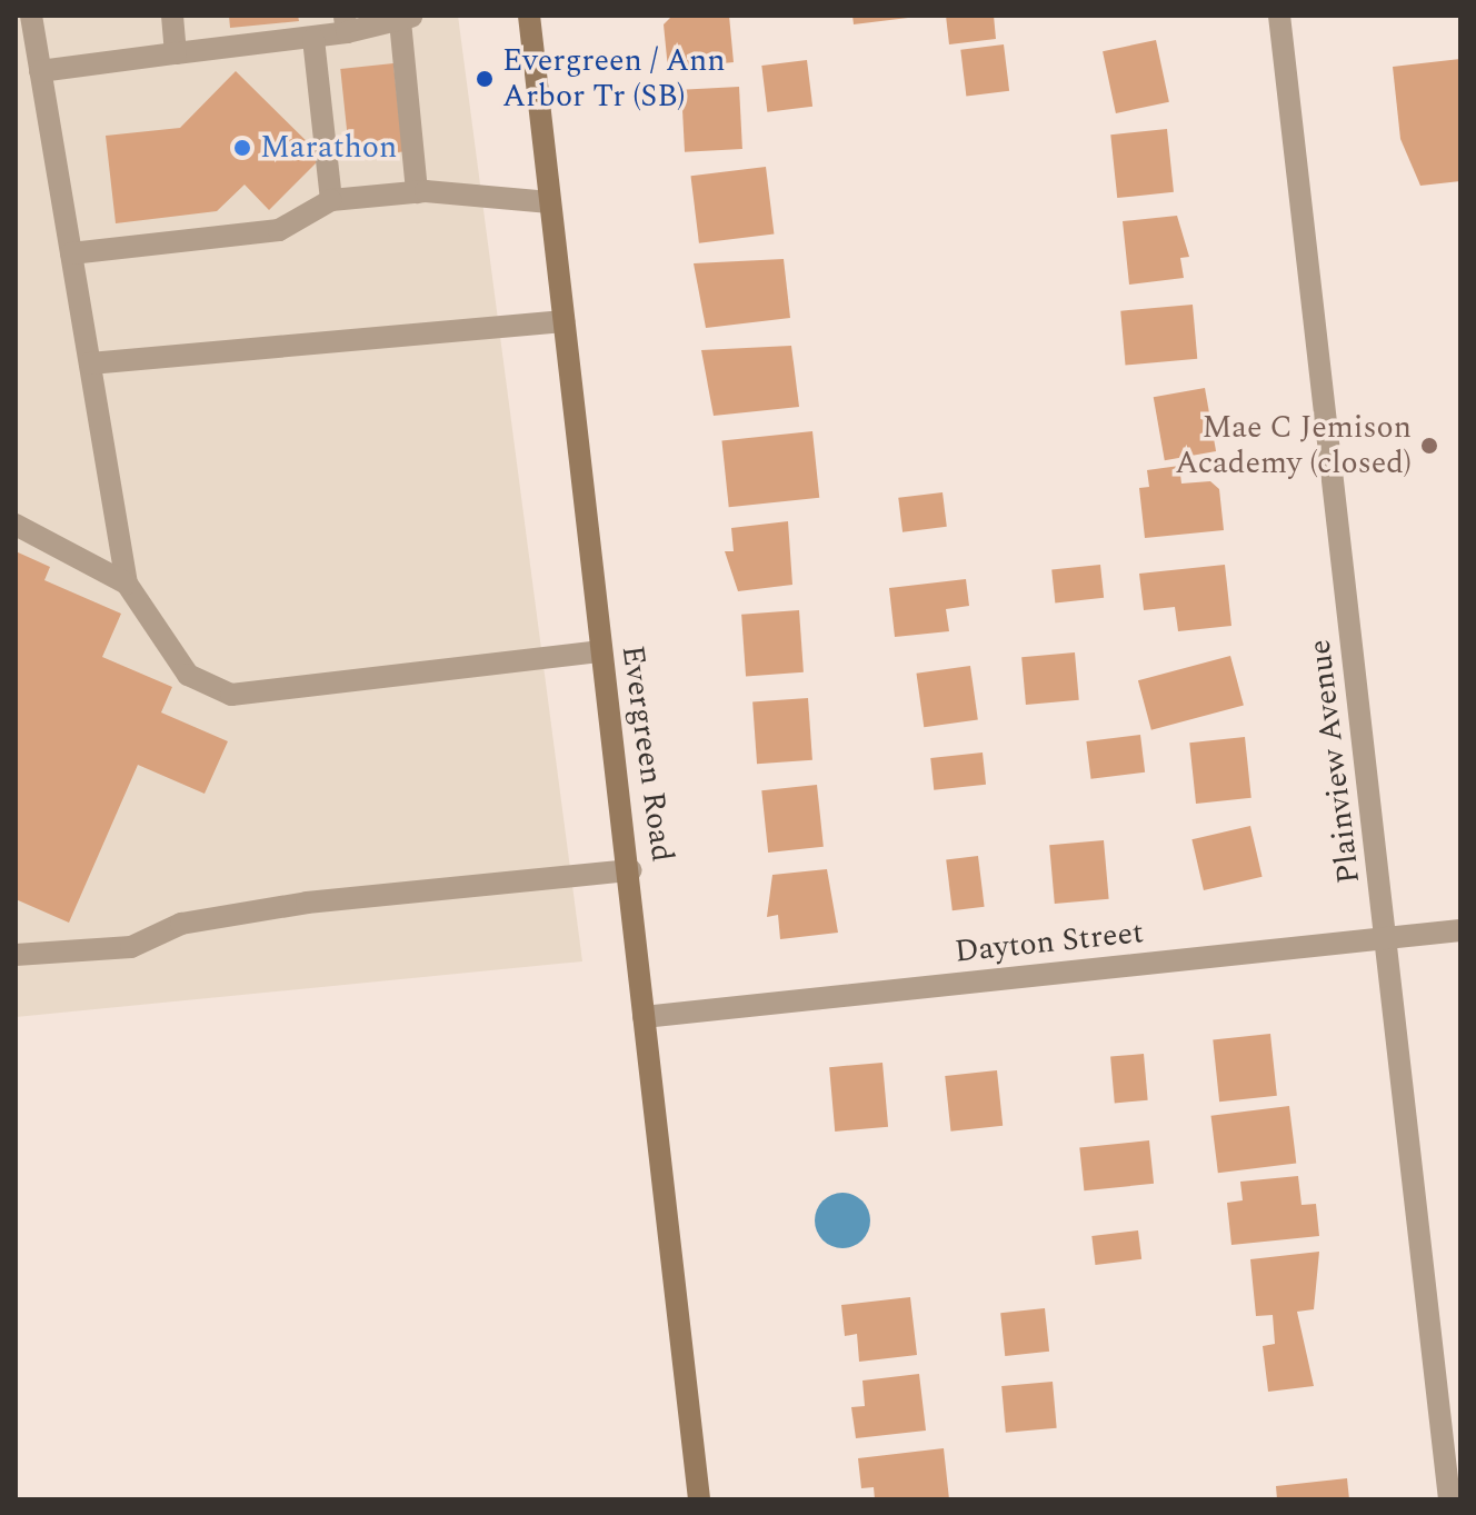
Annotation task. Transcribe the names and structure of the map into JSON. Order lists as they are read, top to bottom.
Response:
{
  "streets": {
    "street": ["Evergreen Road", "Plainview Avenue", "Dayton Street"]
  },
  "crossings": [
    ["Evergreen Road", "Dayton Street"],
    ["Plainview Avenue", "Dayton Street"]
  ],
  "places": ["Evergreen / Ann Arbor Tr (SB)", "Marathon", "Mae C Jemison Academy (closed)"]
}
